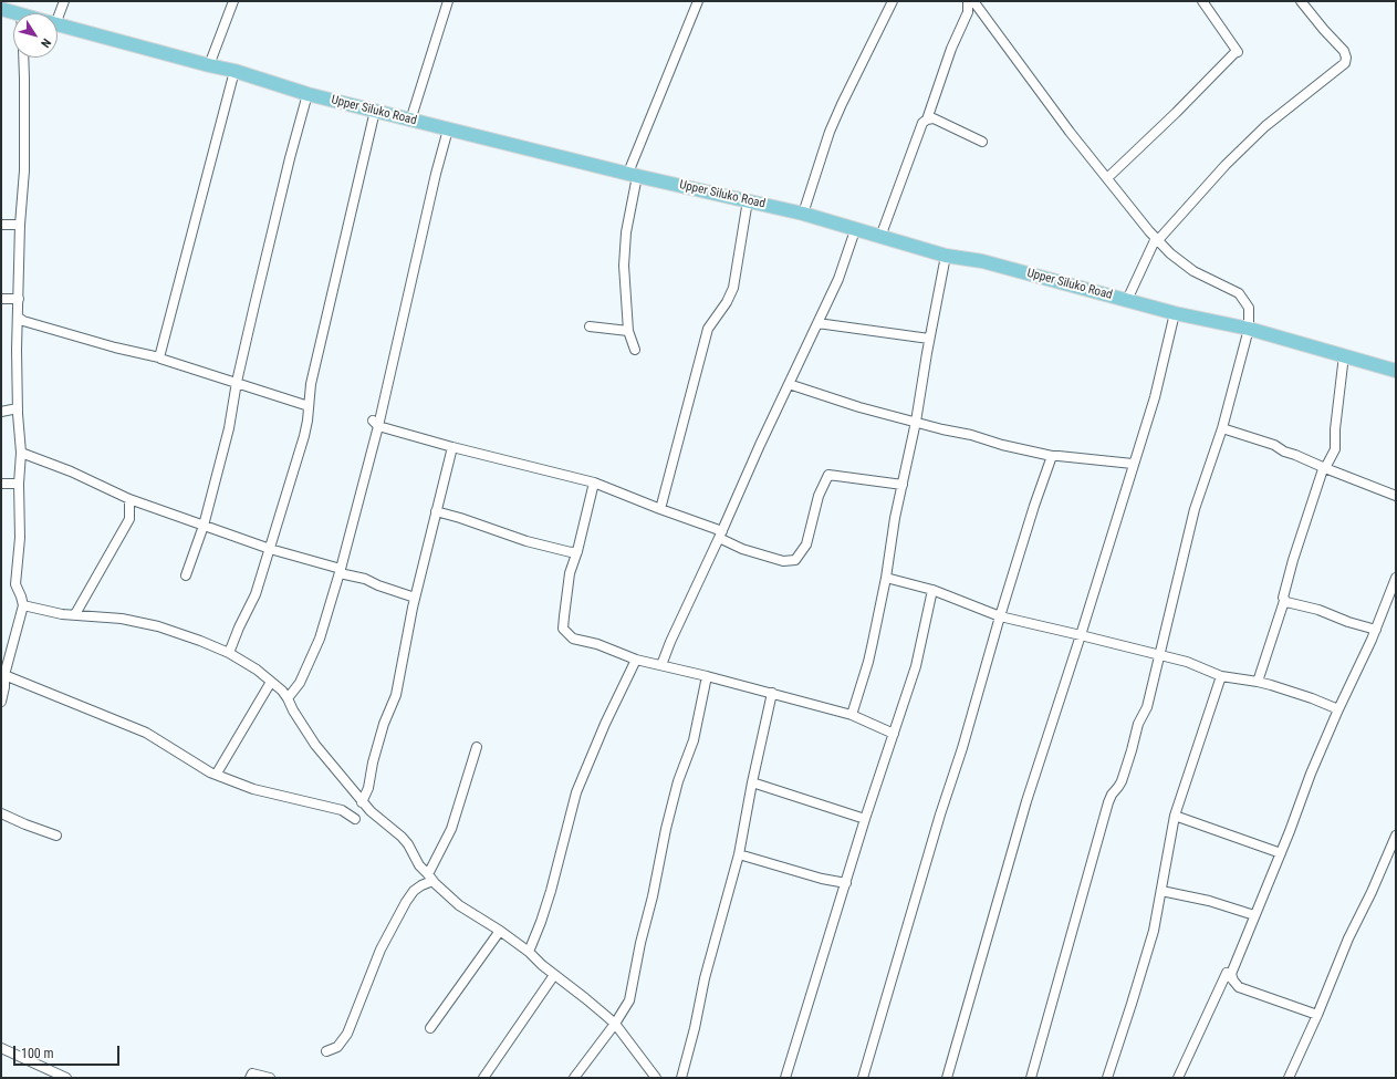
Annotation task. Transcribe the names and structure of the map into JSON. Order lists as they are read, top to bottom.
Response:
{
  "streets": {
    "main road": ["Upper Siluko Road"]
  },
  "scale_bar": "100 m",
  "north": "bottom right"
}
